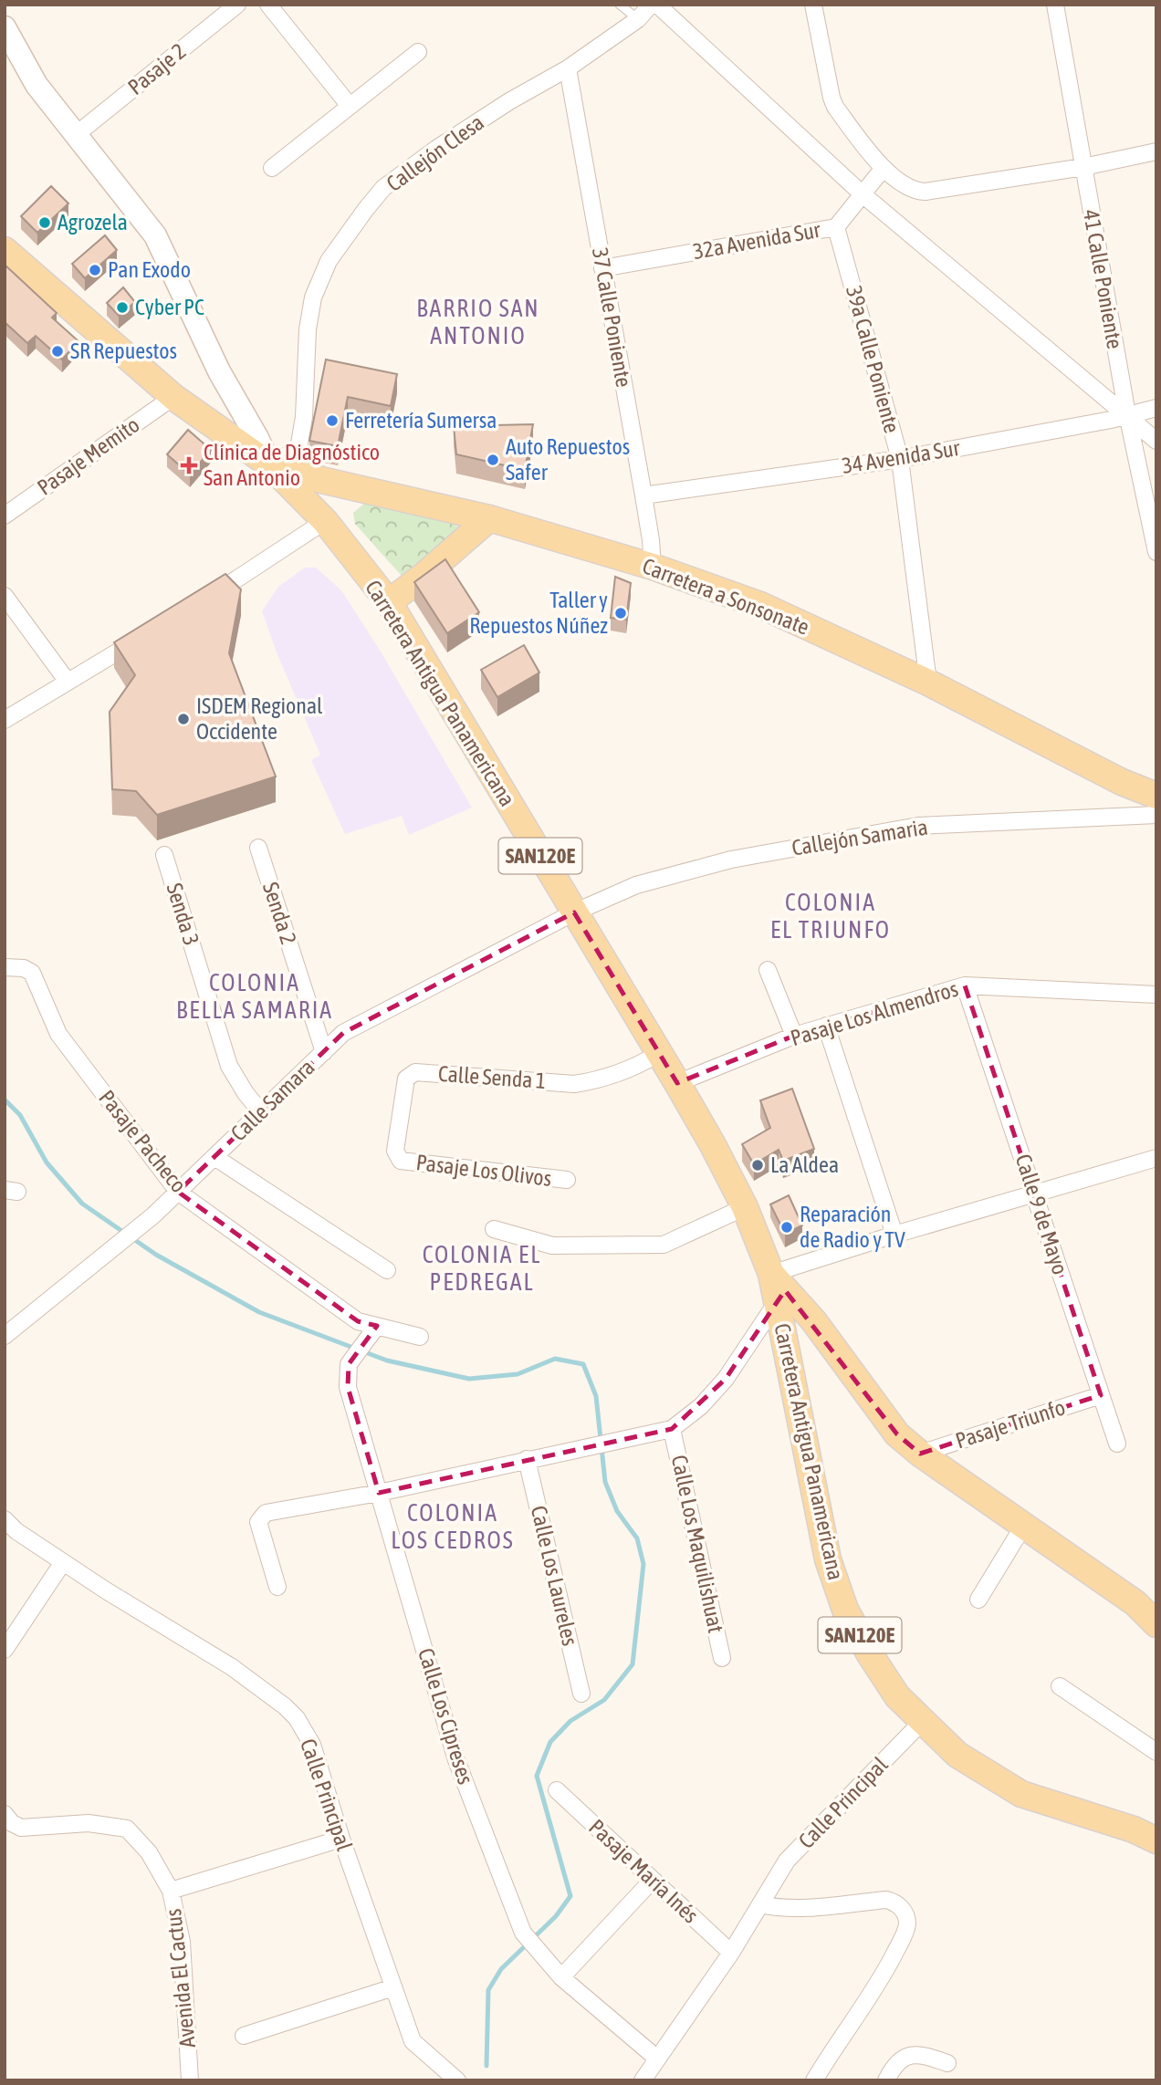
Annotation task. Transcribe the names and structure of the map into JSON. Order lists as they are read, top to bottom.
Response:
{
  "streets": {
    "main road": ["Carretera a Sonsonate", "Carretera Antigua Panamericana", "SAN120E"],
    "street": [
      "Pasaje 2",
      "Callejón Clesa",
      "32a Avenida Sur",
      "41 Calle Poniente",
      "37 Calle Poniente",
      "39a Calle Poniente",
      "Pasaje Memito",
      "34 Avenida Sur",
      "Callejón Samaria",
      "Senda 2",
      "Senda 3",
      "Pasaje Los Almendros",
      "Calle Senda 1",
      "Calle Samara",
      "Pasaje Pacheco",
      "Pasaje Los Olivos",
      "Calle 9 de Mayo",
      "Pasaje Triunfo",
      "Calle Los Maquilishuat",
      "Calle Los Laureles",
      "Calle Los Cipreses",
      "Calle Principal",
      "Pasaje María Inés",
      "Avenida El Cactus"
    ]
  },
  "crossings": [
    ["Callejón Clesa", "37 Calle Poniente"],
    ["Callejón Clesa", "Carretera a Sonsonate"],
    ["Callejón Clesa", "Carretera Antigua Panamericana"],
    ["32a Avenida Sur", "37 Calle Poniente"],
    ["32a Avenida Sur", "39a Calle Poniente"],
    ["41 Calle Poniente", "34 Avenida Sur"],
    ["37 Calle Poniente", "34 Avenida Sur"],
    ["37 Calle Poniente", "Carretera a Sonsonate"],
    ["39a Calle Poniente", "34 Avenida Sur"],
    ["39a Calle Poniente", "Carretera a Sonsonate"],
    ["Carretera a Sonsonate", "Carretera Antigua Panamericana"],
    ["Carretera Antigua Panamericana", "Callejón Samaria"],
    ["Carretera Antigua Panamericana", "Pasaje Los Almendros"],
    ["Carretera Antigua Panamericana", "Calle Senda 1"],
    ["Carretera Antigua Panamericana", "Calle Samara"],
    ["Carretera Antigua Panamericana", "Pasaje Triunfo"],
    ["Carretera Antigua Panamericana", "Calle Principal"],
    ["Callejón Samaria", "Calle Samara"],
    ["Senda 2", "Calle Samara"],
    ["Senda 3", "Calle Samara"],
    ["Pasaje Los Almendros", "Calle 9 de Mayo"],
    ["Calle Senda 1", "Pasaje Los Olivos"],
    ["Calle Samara", "Pasaje Pacheco"],
    ["Pasaje Pacheco", "Calle Los Cipreses"],
    ["Calle 9 de Mayo", "Pasaje Triunfo"],
    ["Calle Los Cipreses", "Calle Principal"],
    ["Calle Principal", "Pasaje María Inés"]
  ],
  "districts": [
    "BARRIO SAN ANTONIO",
    "COLONIA EL TRIUNFO",
    "COLONIA BELLA SAMARIA",
    "COLONIA EL PEDREGAL",
    "COLONIA LOS CEDROS"
  ],
  "places": {
    "other": [
      "Agrozela",
      "Pan Exodo",
      "Cyber PC",
      "SR Repuestos",
      "Ferretería Sumersa",
      "Auto Repuestos Safer",
      "Taller y Repuestos Núñez",
      "ISDEM Regional Occidente",
      "La Aldea",
      "Reparación de Radio y TV"
    ],
    "health": ["Clínica de Diagnóstico San Antonio"]
  }
}
